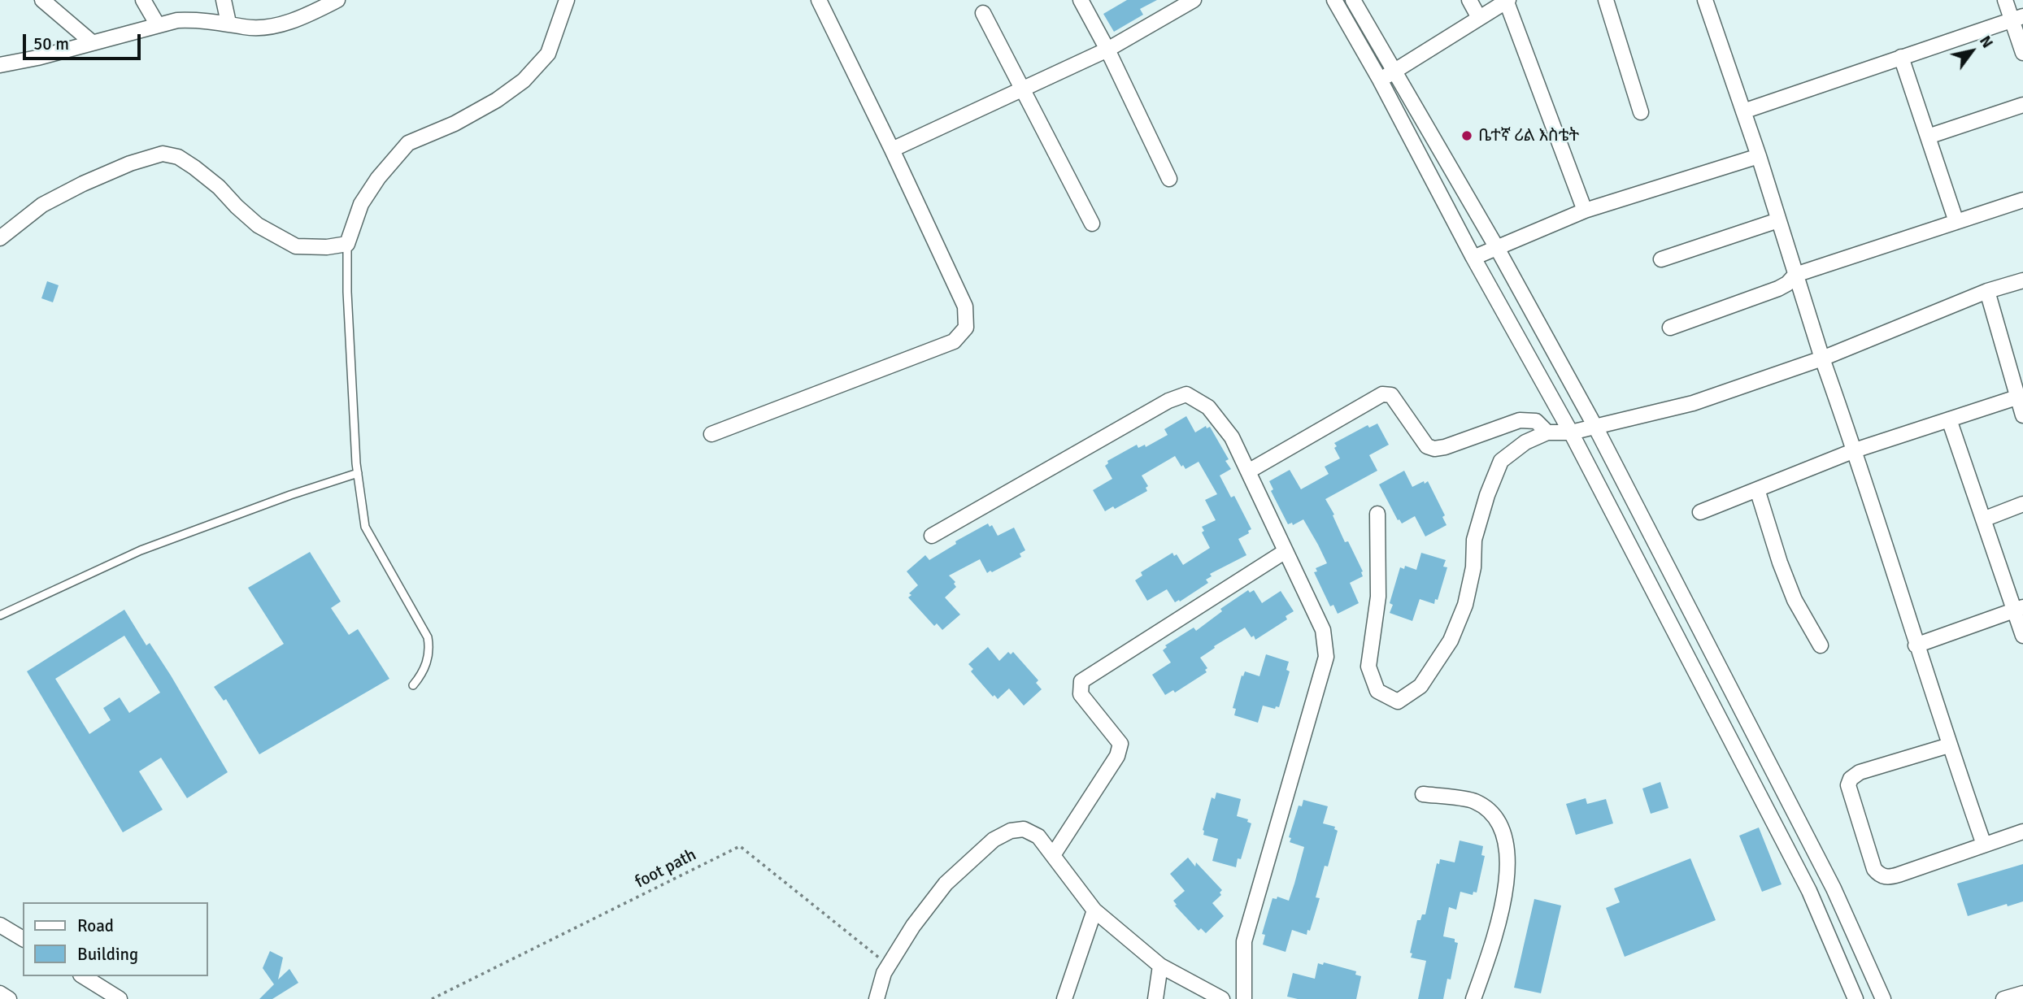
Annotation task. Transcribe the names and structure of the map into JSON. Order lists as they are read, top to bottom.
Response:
{
  "streets": {
    "path": ["foot path"]
  },
  "places": ["ቤተኛ ሪል እስቴት"],
  "legend": ["Road", "Building"],
  "scale_bar": "50 m",
  "north": "top right"
}
